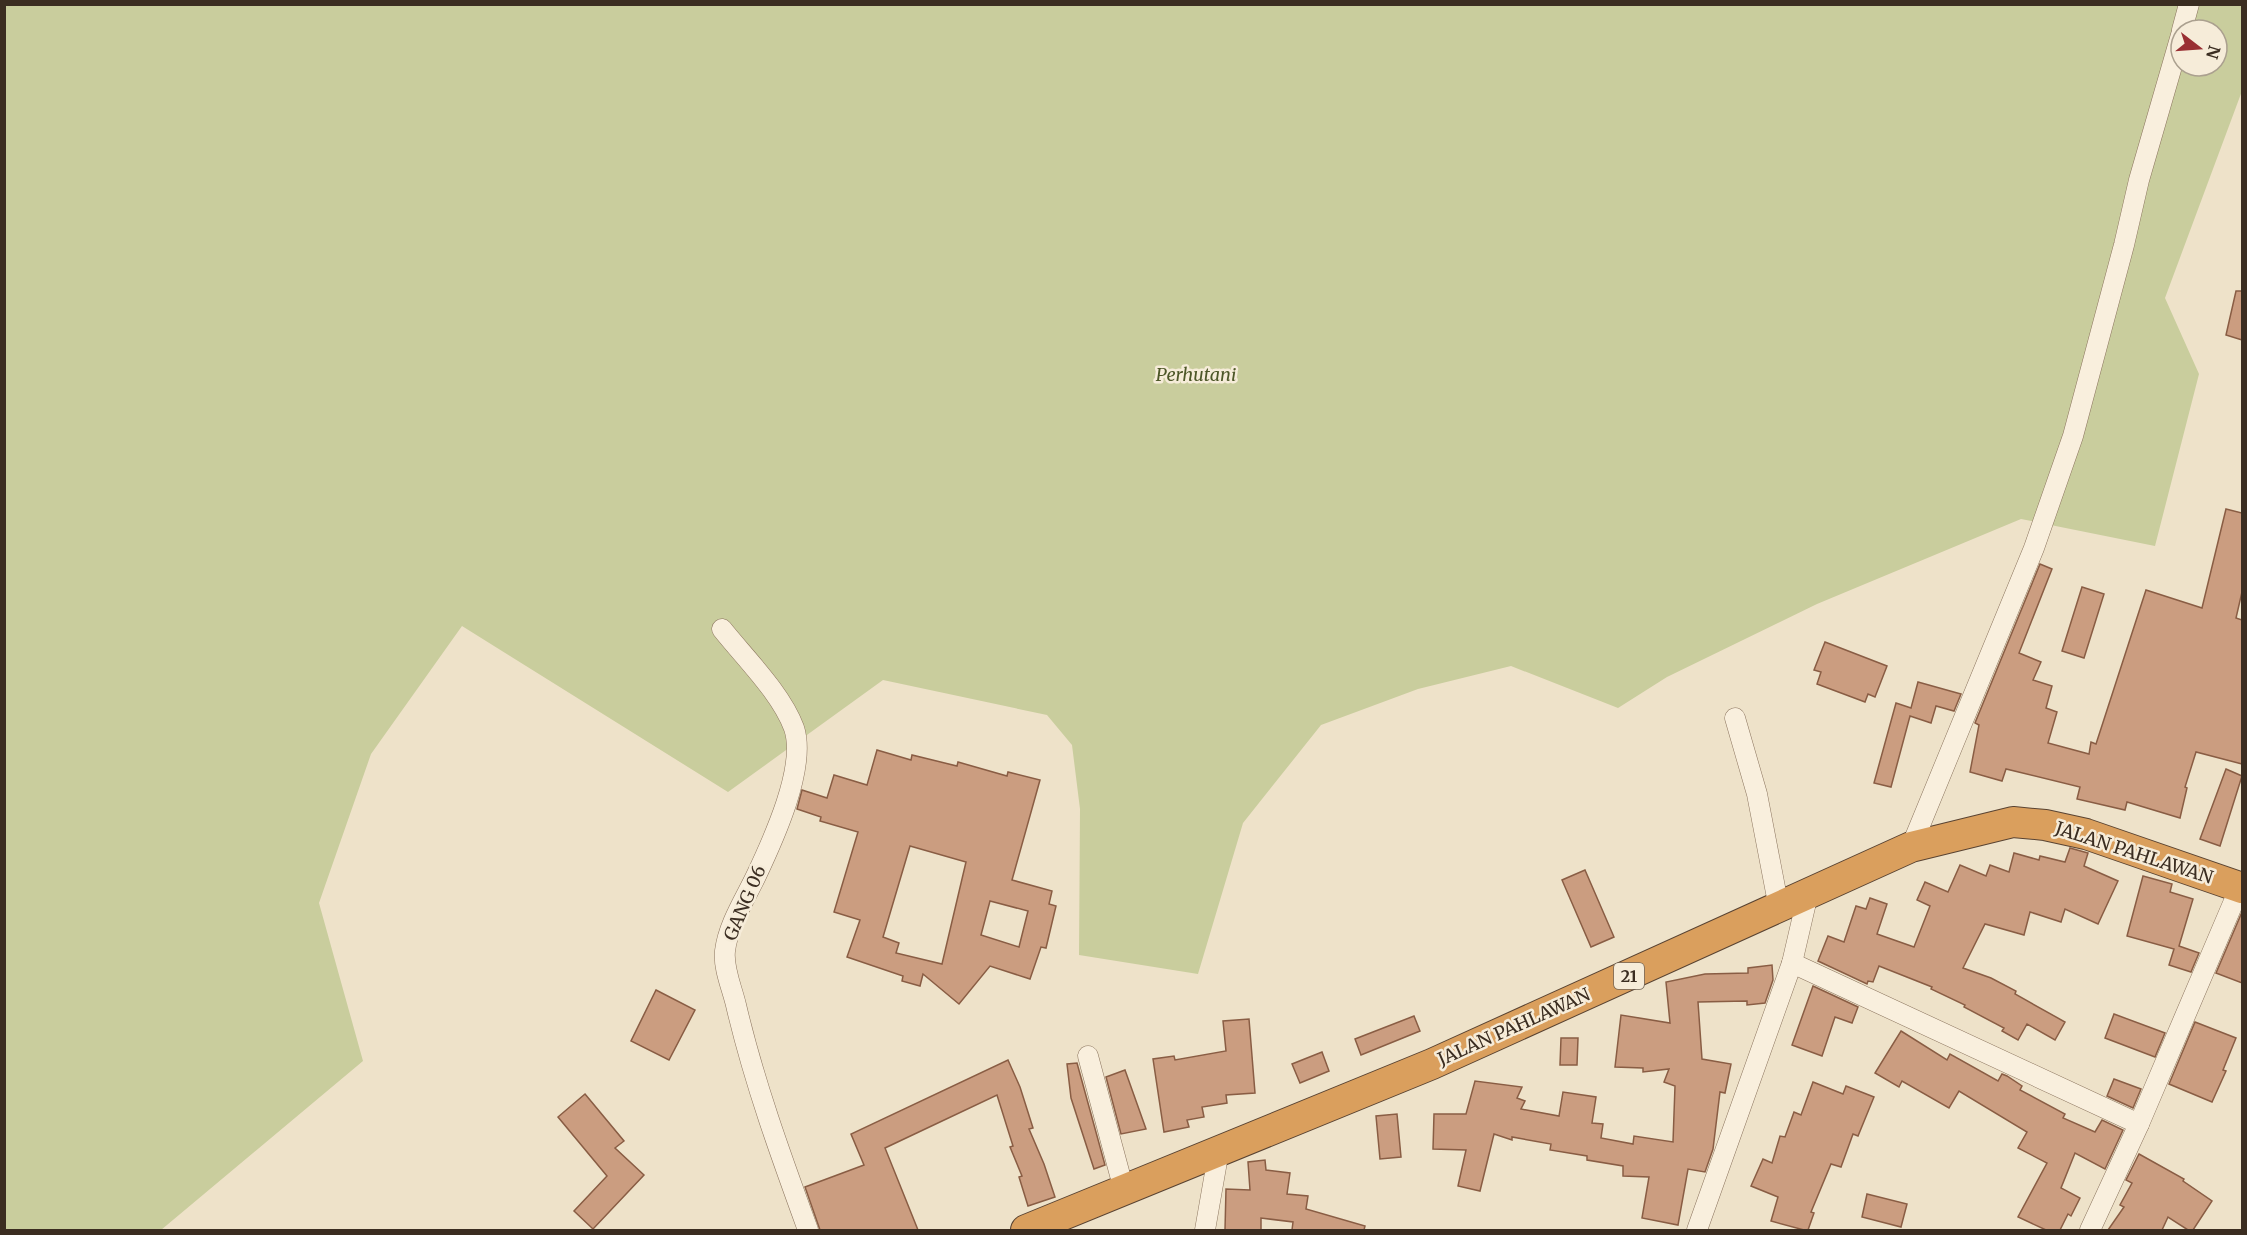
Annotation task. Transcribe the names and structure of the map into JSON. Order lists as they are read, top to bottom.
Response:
{
  "streets": {
    "highway": ["JALAN PAHLAWAN", "21"],
    "street": ["GANG 06"]
  },
  "parks": ["Perhutani"],
  "north": "right"
}
